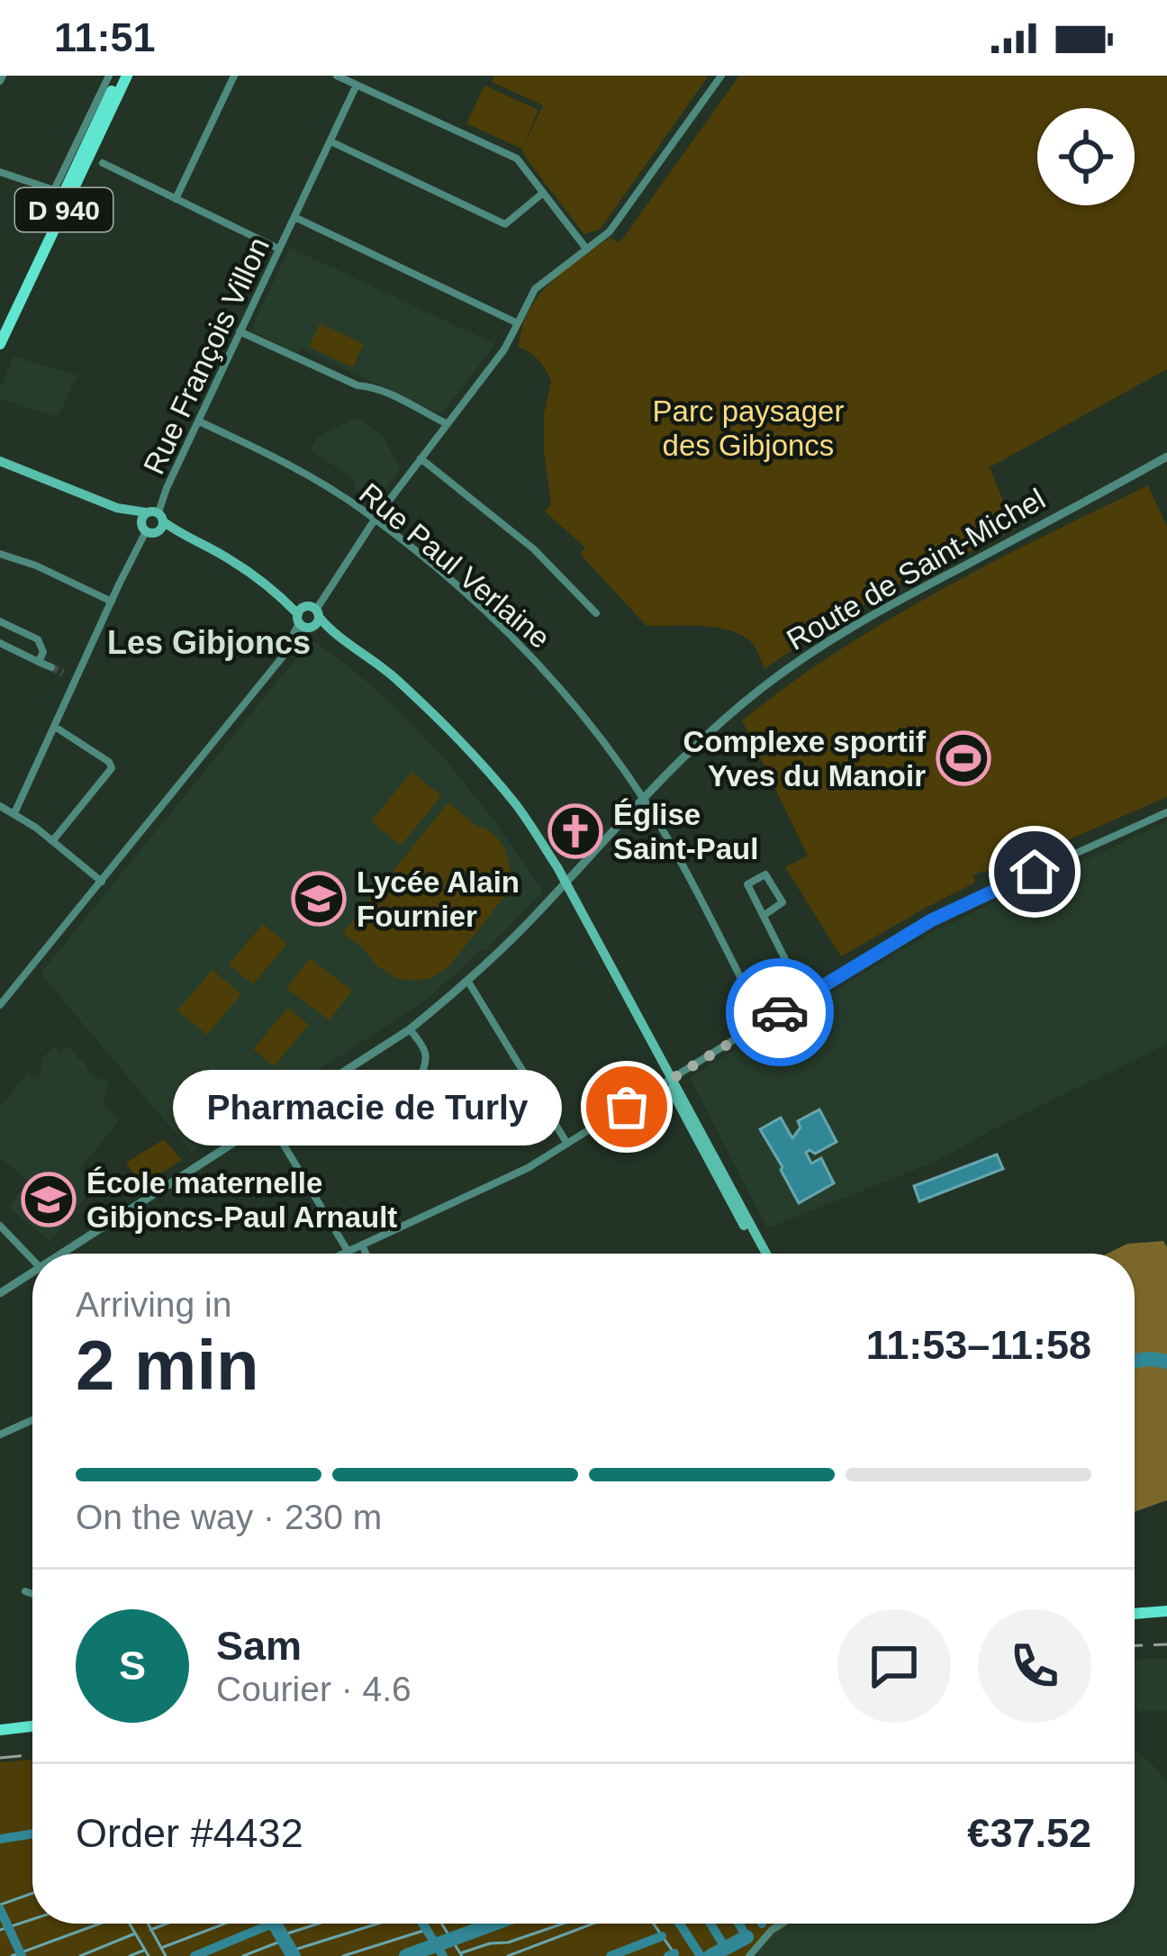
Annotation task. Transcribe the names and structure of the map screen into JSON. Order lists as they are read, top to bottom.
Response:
{
  "streets": {
    "main road": ["D 940"],
    "street": ["Rue François Villon", "Rue Paul Verlaine", "Route de Saint-Michel"]
  },
  "crossings": [
    ["Rue François Villon", "Rue Paul Verlaine"],
    ["Rue Paul Verlaine", "Route de Saint-Michel"]
  ],
  "districts": ["Les Gibjoncs"],
  "parks": ["Parc paysager des Gibjoncs"],
  "places": {
    "sports": ["Complexe sportif Yves du Manoir"],
    "church": ["Église Saint-Paul"],
    "school or university": ["Lycée Alain Fournier", "École maternelle Gibjoncs-Paul Arnault"],
    "other": ["Pharmacie de Turly"]
  },
  "page": {
    "status": "11:51",
    "bubble": "Pharmacie de Turly",
    "heading": ["2 min", "Arriving in", "11:53–11:58"],
    "panel": [
      "Sam",
      "Courier · 4.6",
      "Order #4432",
      "€37.52"
    ],
    "bar": "On the way · 230 m",
    "round": "S"
  }
}
